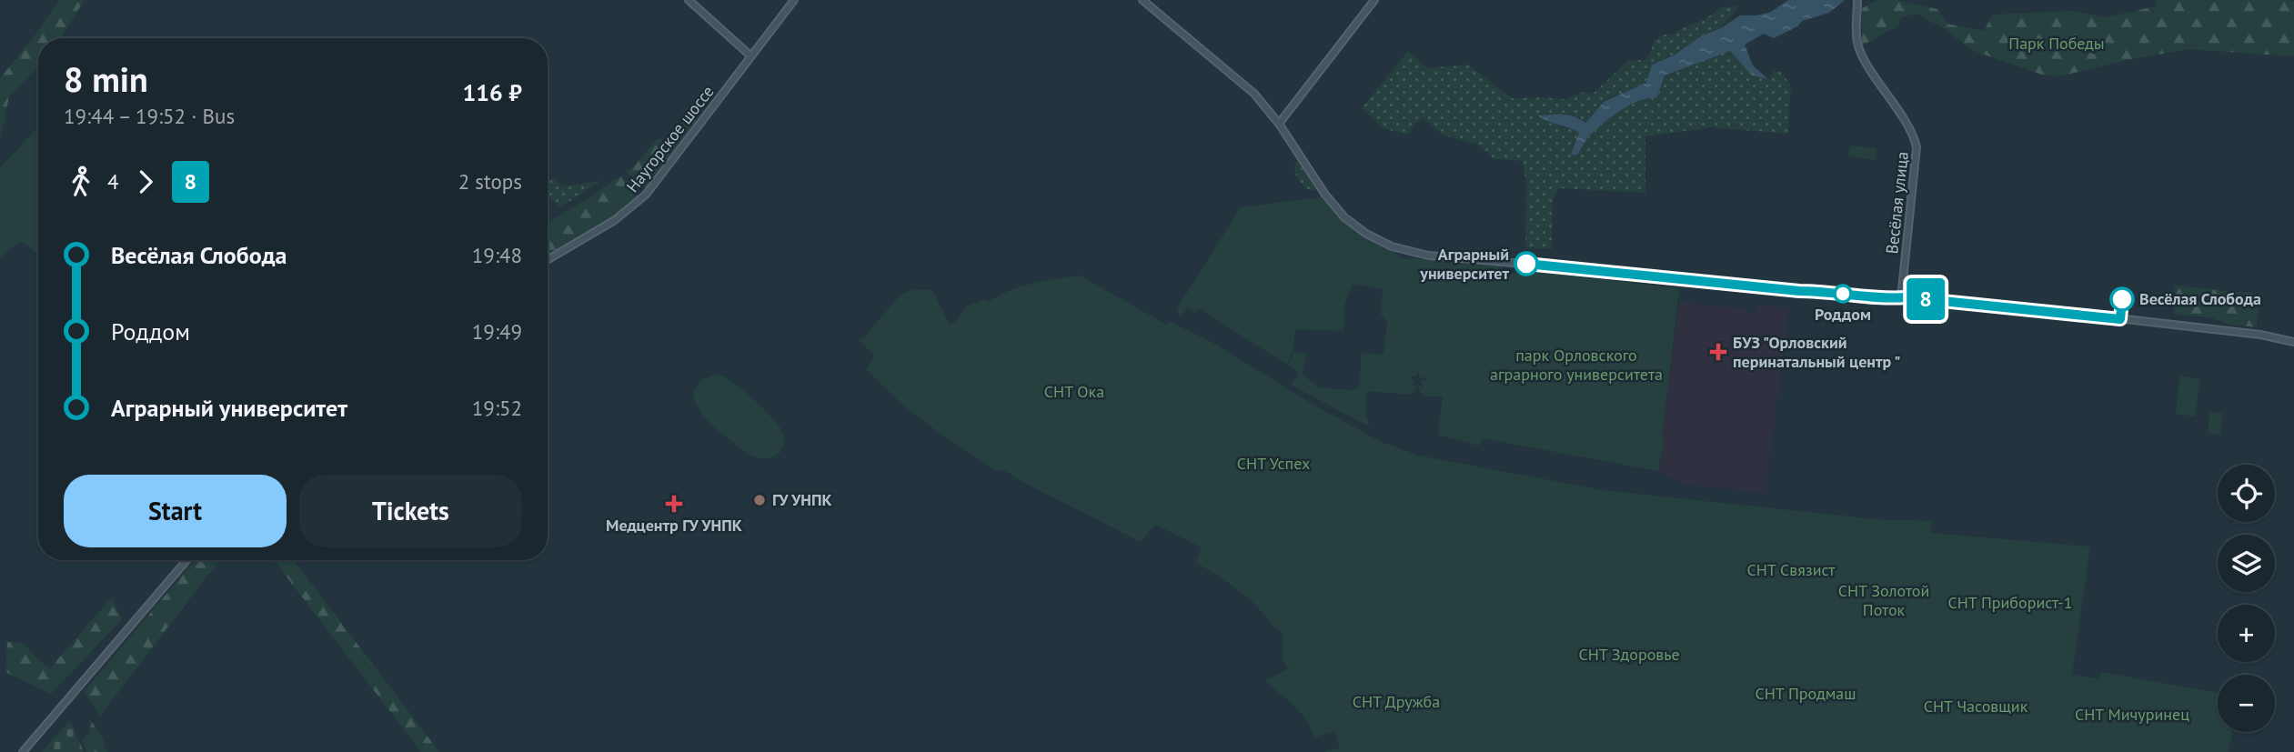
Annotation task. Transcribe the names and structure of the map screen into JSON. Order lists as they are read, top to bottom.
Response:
{
  "streets": {
    "main road": ["Наугорское шоссе", "Весёлая улица"]
  },
  "parks": [
    "Парк Победы",
    "парк Орловского аграрного университета",
    "СНТ Ока",
    "СНТ Успех",
    "СНТ Связист",
    "СНТ Золотой Поток",
    "СНТ Приборист-1",
    "СНТ Здоровье",
    "СНТ Продмаш",
    "СНТ Дружба",
    "СНТ Часовщик",
    "СНТ Мичуринец"
  ],
  "places": {
    "other": [
      "Аграрный университет",
      "Роддом",
      "Весёлая Слобода",
      "ГУ УНПК"
    ],
    "health": ["БУЗ \"Орловский перинатальный центр \"", "Медцентр ГУ УНПК"]
  },
  "lines": ["bus line 8"],
  "page": {
    "on_map": "8",
    "heading": ["8 min", "19:44 – 19:52 · Bus", "116 ₽"],
    "legs": ["4", "8", "2 stops"],
    "list": [
      {
        "name": "Весёлая Слобода",
        "value": "19:48"
      },
      {
        "name": "Роддом",
        "value": "19:49"
      },
      {
        "name": "Аграрный университет",
        "value": "19:52"
      }
    ],
    "buttons": ["Start", "Tickets"],
    "map_buttons": ["+", "−"]
  }
}
